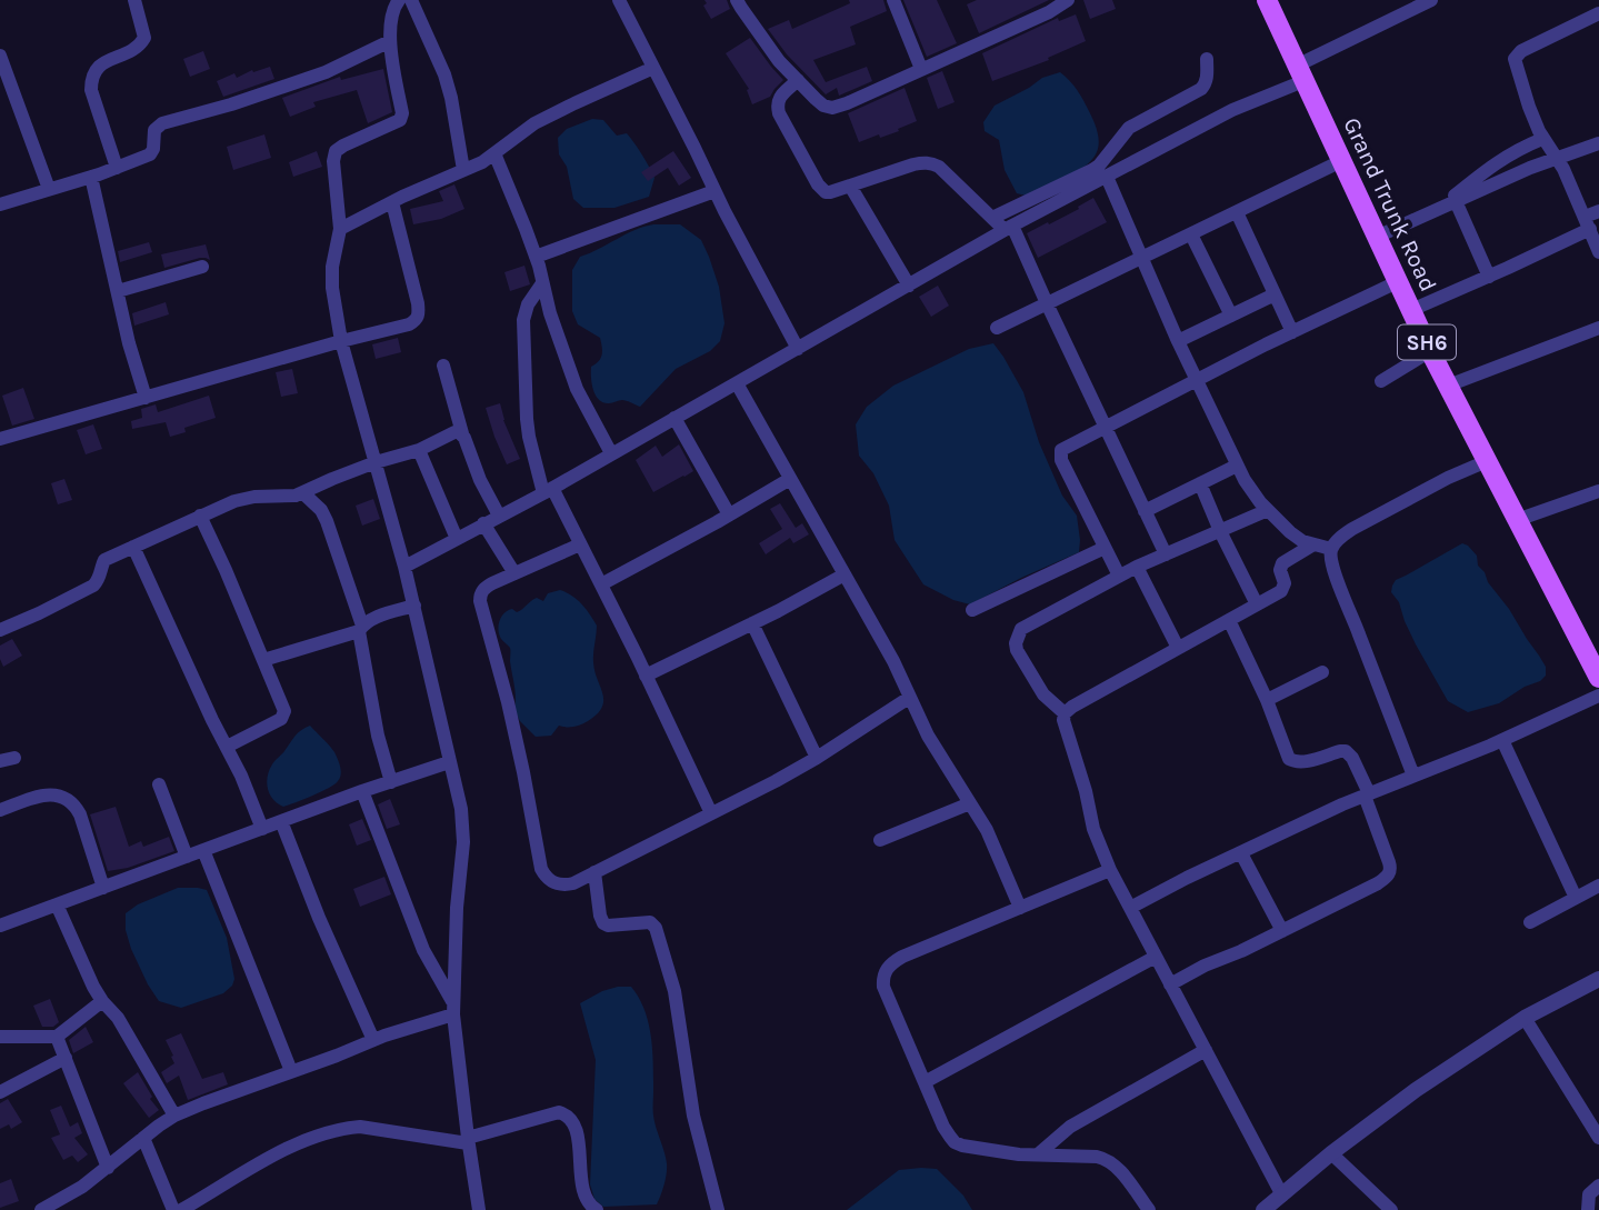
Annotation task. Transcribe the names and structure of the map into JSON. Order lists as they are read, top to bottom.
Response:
{
  "streets": {
    "main road": ["Grand Trunk Road", "SH6"]
  }
}
